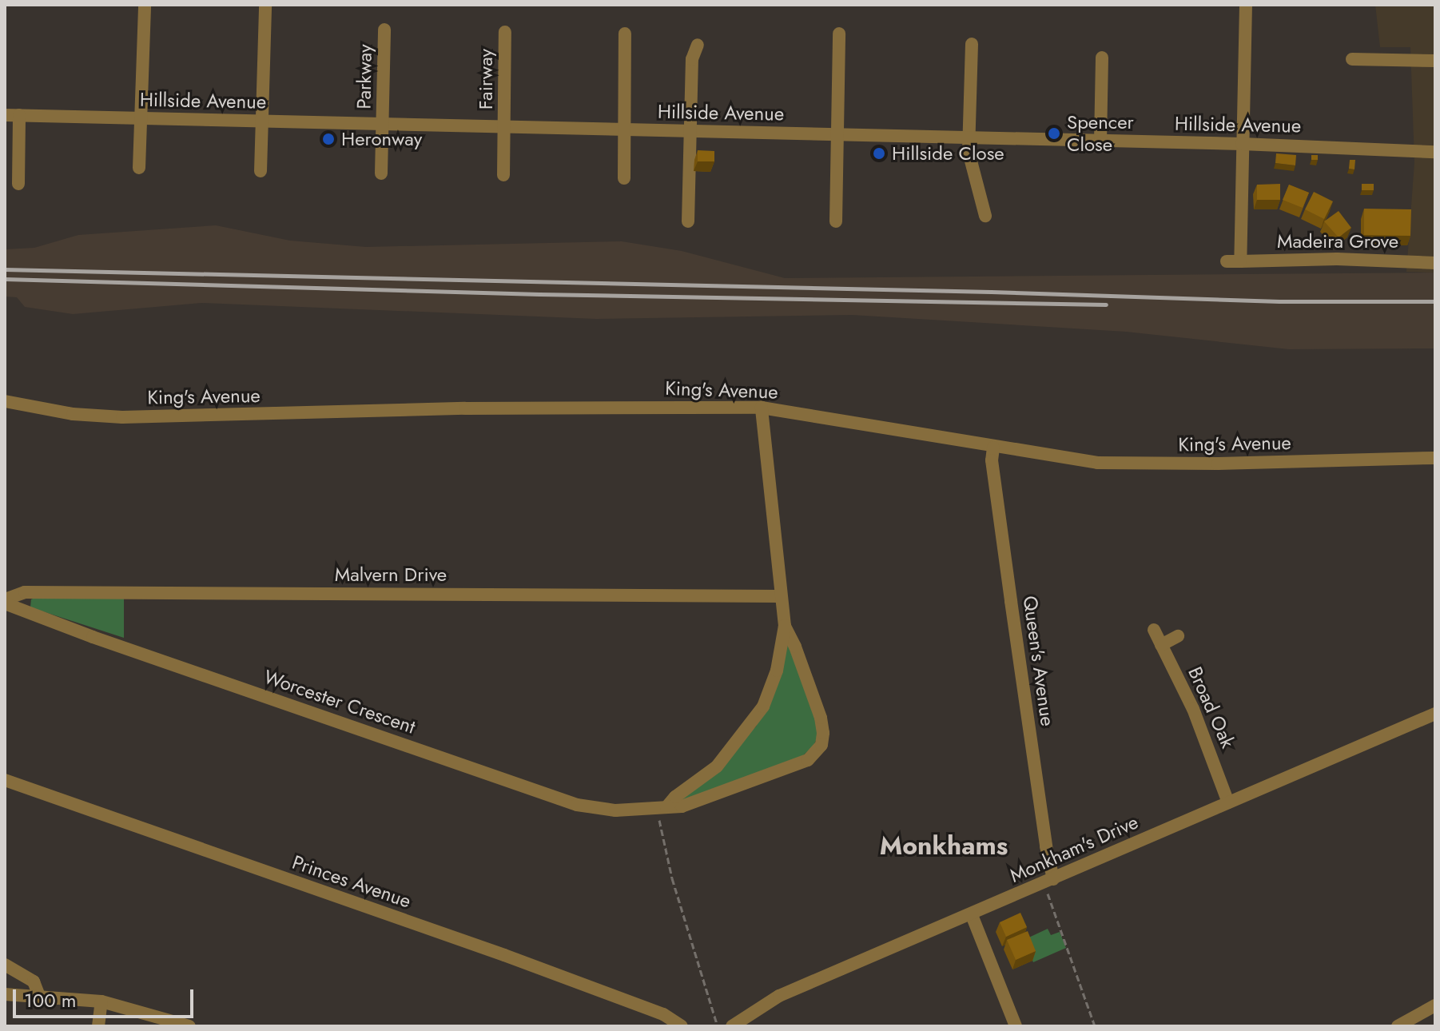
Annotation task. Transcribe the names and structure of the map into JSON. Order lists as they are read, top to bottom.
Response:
{
  "streets": {
    "street": [
      "Parkway",
      "Fairway",
      "Hillside Avenue",
      "Madeira Grove",
      "King's Avenue",
      "Malvern Drive",
      "Queen's Avenue",
      "Worcester Crescent",
      "Broad Oak",
      "Monkham's Drive",
      "Princes Avenue"
    ]
  },
  "crossings": [
    ["Parkway", "Hillside Avenue"],
    ["Fairway", "Hillside Avenue"],
    ["Hillside Avenue", "Madeira Grove"],
    ["King's Avenue", "Queen's Avenue"],
    ["King's Avenue", "Worcester Crescent"],
    ["Malvern Drive", "Worcester Crescent"],
    ["Queen's Avenue", "Monkham's Drive"],
    ["Broad Oak", "Monkham's Drive"]
  ],
  "districts": ["Monkhams"],
  "places": ["Spencer Close", "Heronway", "Hillside Close"],
  "scale_bar": "100 m"
}
